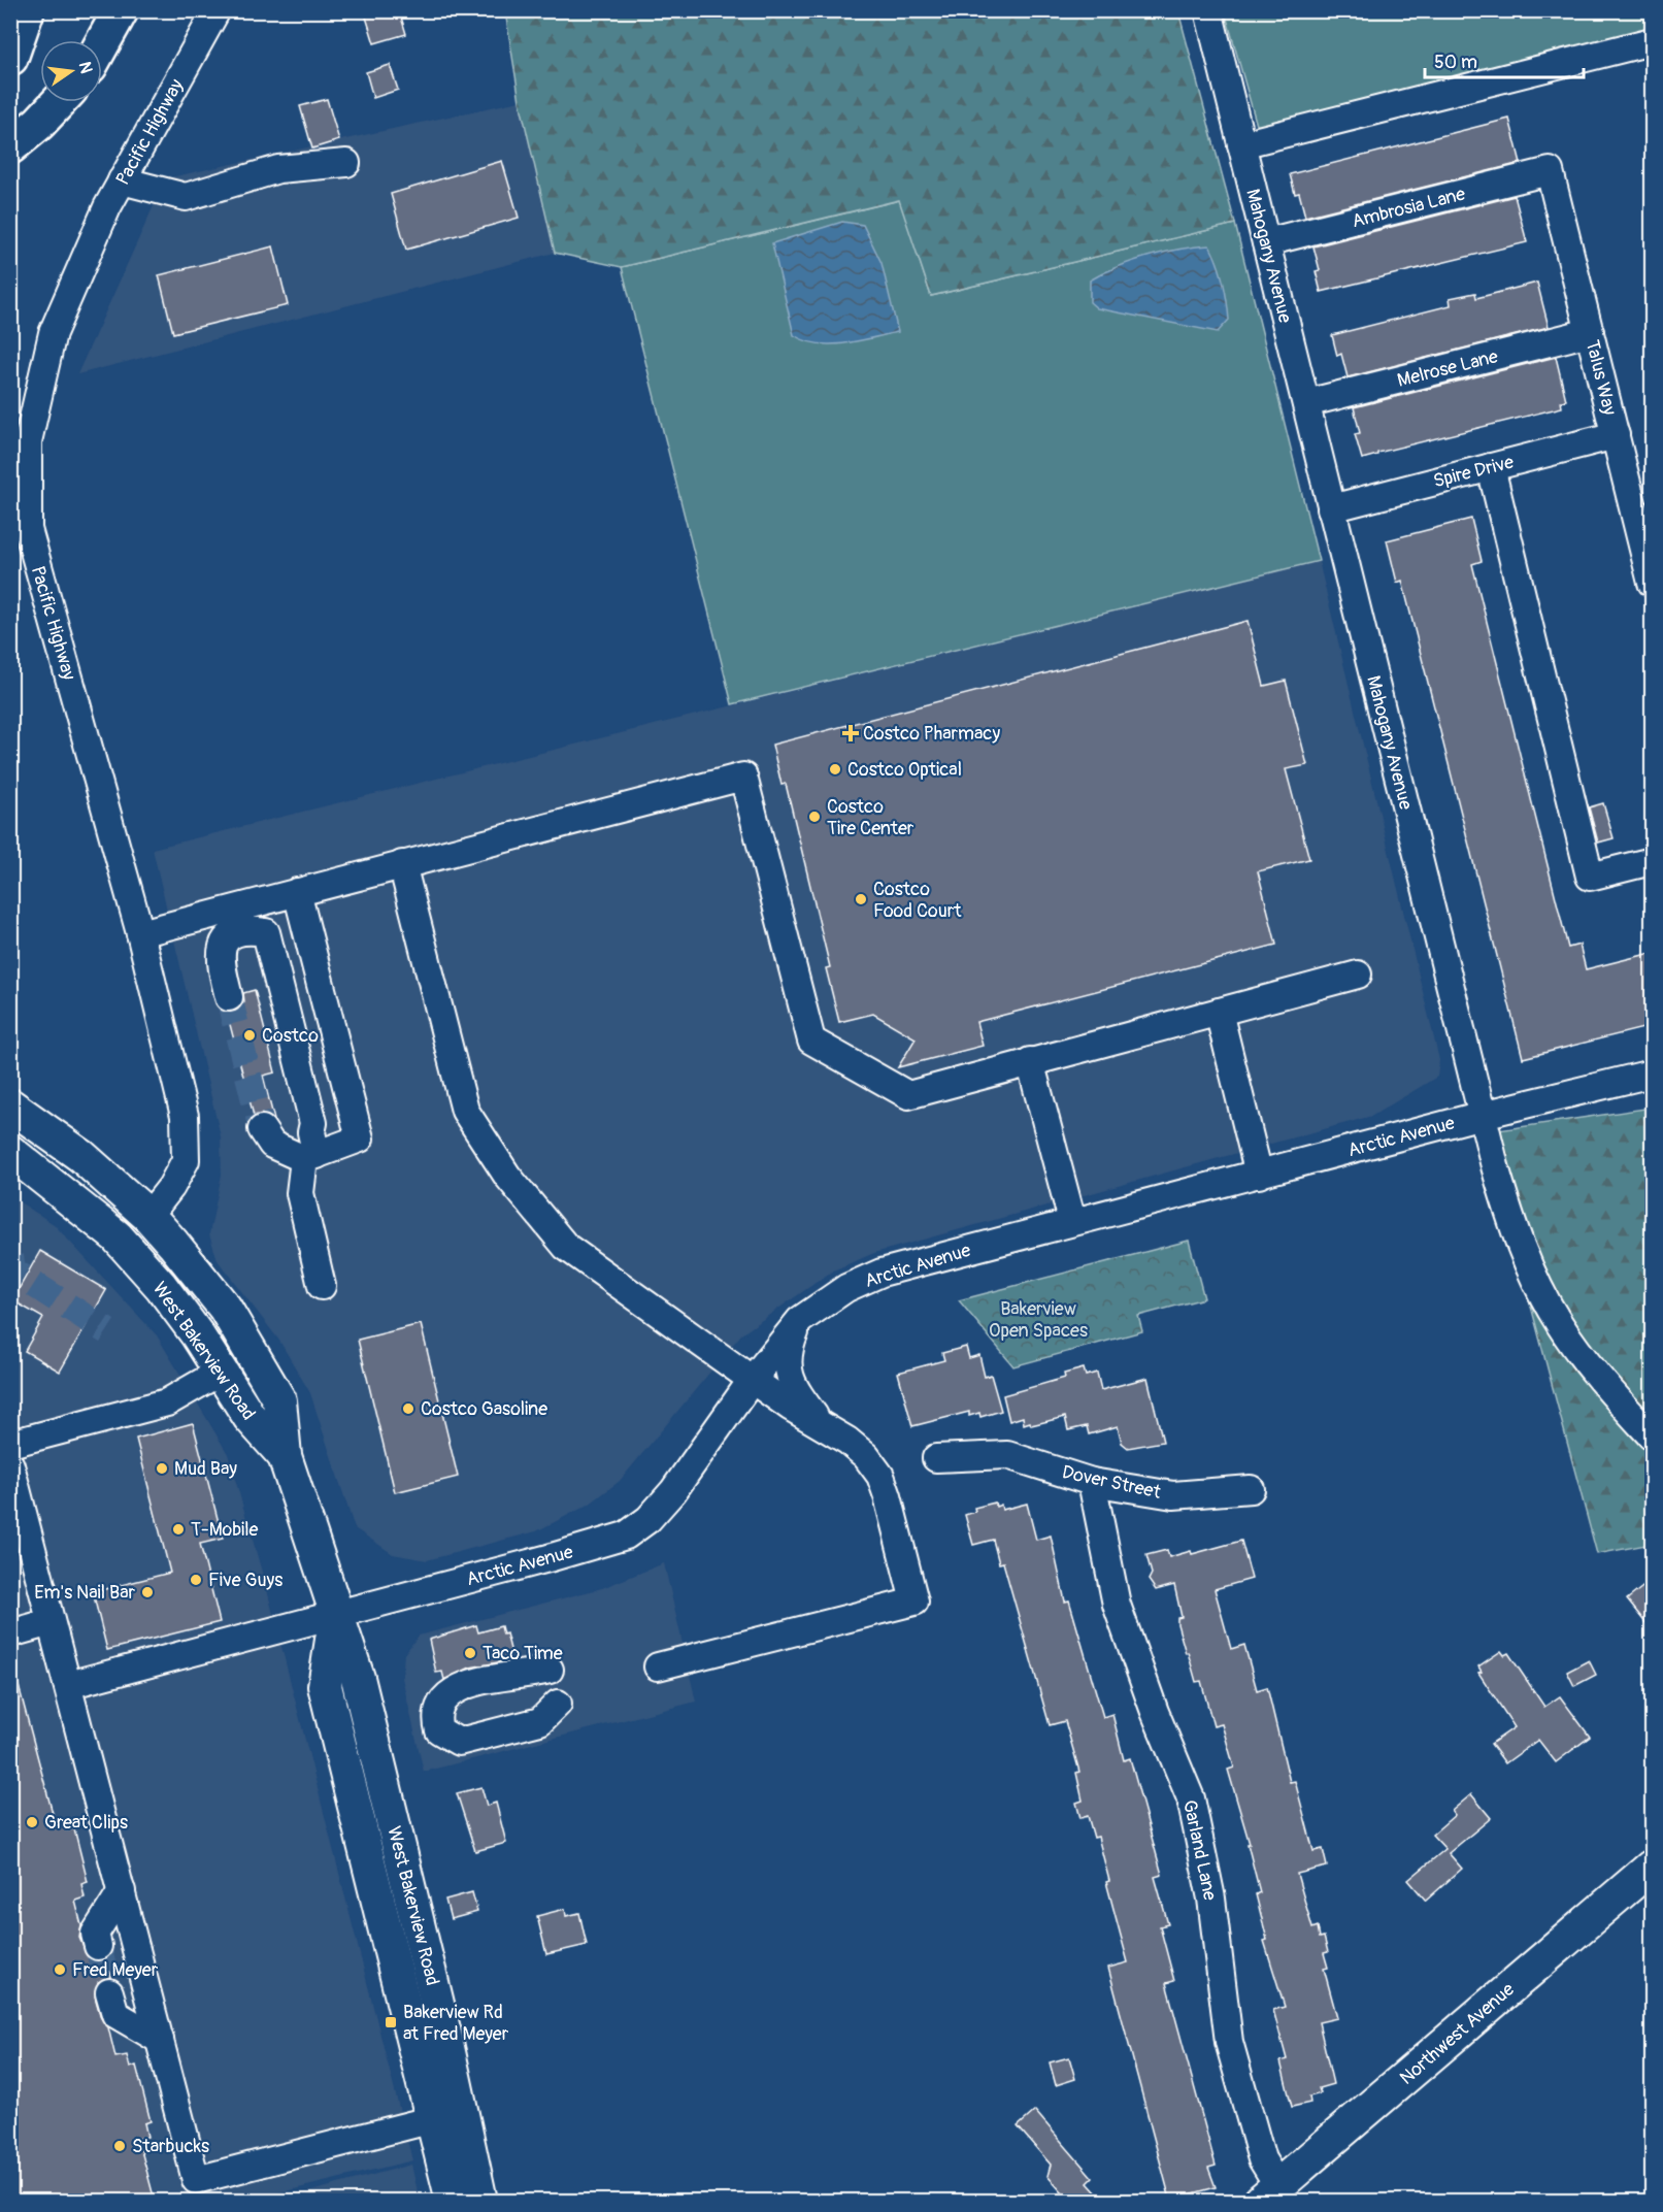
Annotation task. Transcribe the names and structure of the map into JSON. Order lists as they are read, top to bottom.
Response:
{
  "streets": {
    "main road": ["West Bakerview Road", "Northwest Avenue"],
    "street": [
      "Pacific Highway",
      "Ambrosia Lane",
      "Mahogany Avenue",
      "Melrose Lane",
      "Talus Way",
      "Spire Drive",
      "Arctic Avenue",
      "Dover Street",
      "Garland Lane"
    ]
  },
  "crossings": [
    ["Pacific Highway", "West Bakerview Road"],
    ["Ambrosia Lane", "Mahogany Avenue"],
    ["Ambrosia Lane", "Talus Way"],
    ["Mahogany Avenue", "Melrose Lane"],
    ["Mahogany Avenue", "Spire Drive"],
    ["Mahogany Avenue", "Arctic Avenue"],
    ["Melrose Lane", "Talus Way"],
    ["Talus Way", "Spire Drive"],
    ["Arctic Avenue", "West Bakerview Road"],
    ["Dover Street", "Garland Lane"],
    ["Garland Lane", "Northwest Avenue"]
  ],
  "parks": ["Bakerview Open Spaces"],
  "places": {
    "health": ["Costco Pharmacy"],
    "other": [
      "Costco Optical",
      "Costco Tire Center",
      "Costco Food Court",
      "Costco",
      "Costco Gasoline",
      "Mud Bay",
      "T-Mobile",
      "Five Guys",
      "Em's Nail Bar",
      "Taco Time",
      "Great Clips",
      "Fred Meyer",
      "Starbucks"
    ],
    "transit": ["Bakerview Rd at Fred Meyer"]
  },
  "scale_bar": "50 m",
  "north": "right"
}
